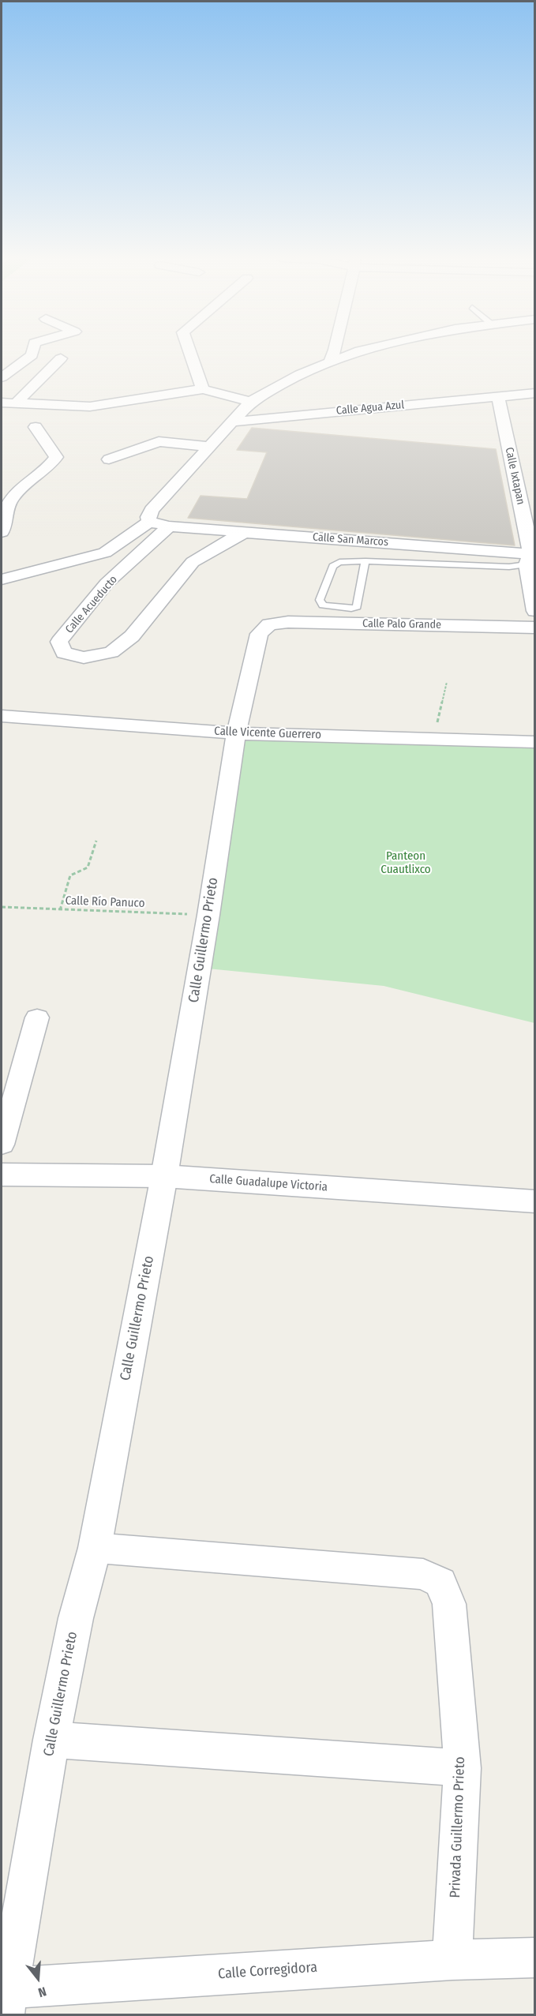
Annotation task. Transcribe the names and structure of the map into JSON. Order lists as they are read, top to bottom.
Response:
{
  "streets": {
    "street": [
      "Calle Agua Azul",
      "Calle Ixtapan",
      "Calle San Marcos",
      "Calle Acueducto",
      "Calle Palo Grande",
      "Calle Vicente Guerrero",
      "Calle Guillermo Prieto",
      "Calle Guadalupe Victoria",
      "Privada Guillermo Prieto",
      "Calle Corregidora"
    ],
    "path": ["Calle Río Panuco"]
  },
  "crossings": [
    ["Calle Agua Azul", "Calle Ixtapan"],
    ["Calle Ixtapan", "Calle San Marcos"],
    ["Calle San Marcos", "Calle Acueducto"],
    ["Calle Palo Grande", "Calle Guillermo Prieto"],
    ["Calle Vicente Guerrero", "Calle Guillermo Prieto"],
    ["Calle Río Panuco", "Calle Guillermo Prieto"],
    ["Calle Guillermo Prieto", "Calle Guadalupe Victoria"],
    ["Calle Guillermo Prieto", "Privada Guillermo Prieto"],
    ["Calle Guillermo Prieto", "Calle Corregidora"],
    ["Privada Guillermo Prieto", "Calle Corregidora"]
  ],
  "parks": ["Panteon Cuautlixco"],
  "north": "bottom"
}
